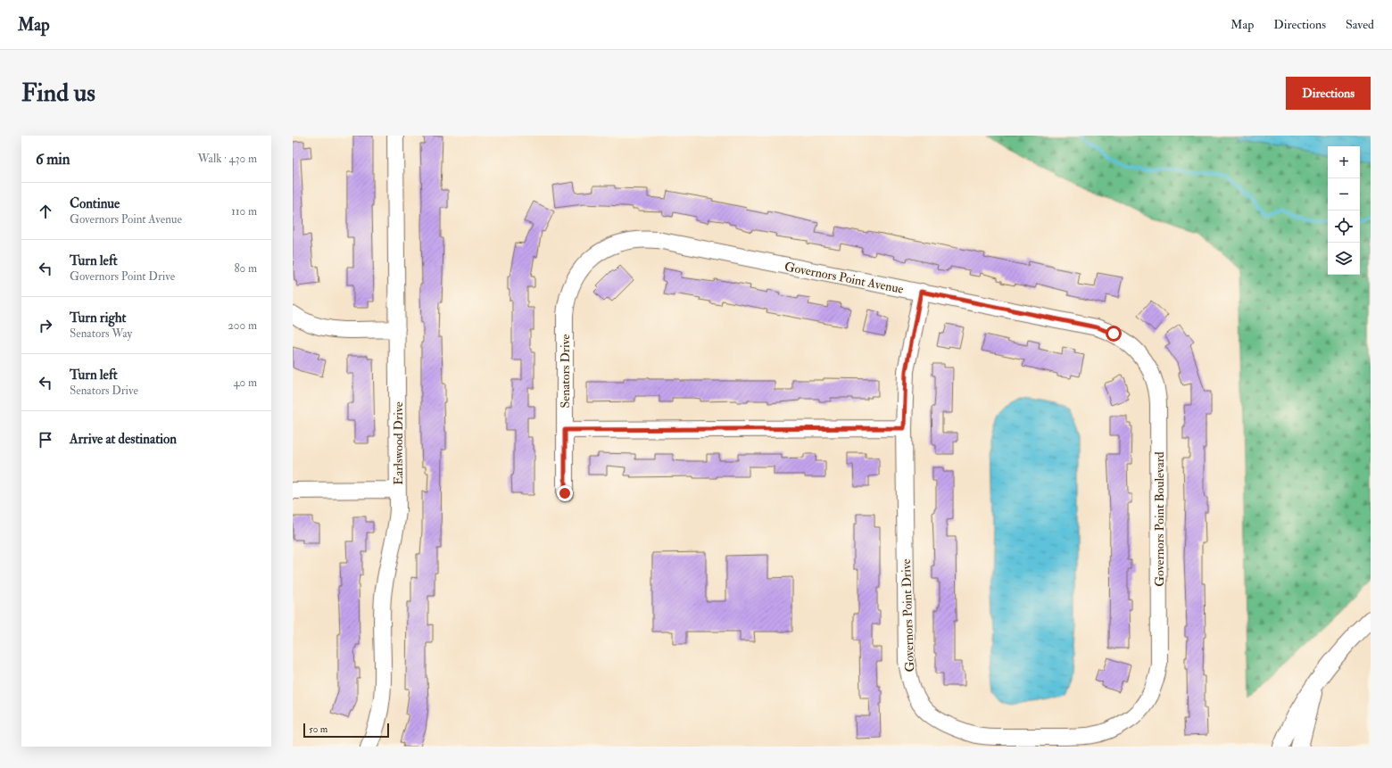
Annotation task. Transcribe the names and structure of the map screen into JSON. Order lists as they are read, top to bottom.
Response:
{
  "streets": {
    "street": [
      "Governors Point Avenue",
      "Senators Drive",
      "Earlswood Drive",
      "Governors Point Boulevard",
      "Governors Point Drive"
    ]
  },
  "crossings": [
    ["Governors Point Avenue", "Senators Drive"],
    ["Governors Point Avenue", "Governors Point Boulevard"],
    ["Governors Point Avenue", "Governors Point Drive"],
    ["Governors Point Boulevard", "Governors Point Drive"]
  ],
  "scale_bar": "50 m",
  "page": {
    "header": "Map",
    "nav": ["Map", "Directions", "Saved"],
    "buttons": "Directions",
    "title": "Find us",
    "heading": ["6 min", "Walk · 430 m"],
    "map_buttons": ["+", "−"],
    "list": [
      ["Continue", "Governors Point Avenue", "110 m"],
      ["Turn left", "Governors Point Drive", "80 m"],
      ["Turn right", "Senators Way", "200 m"],
      ["Turn left", "Senators Drive", "40 m"],
      "Arrive at destination"
    ],
    "scale": "50 m"
  }
}
